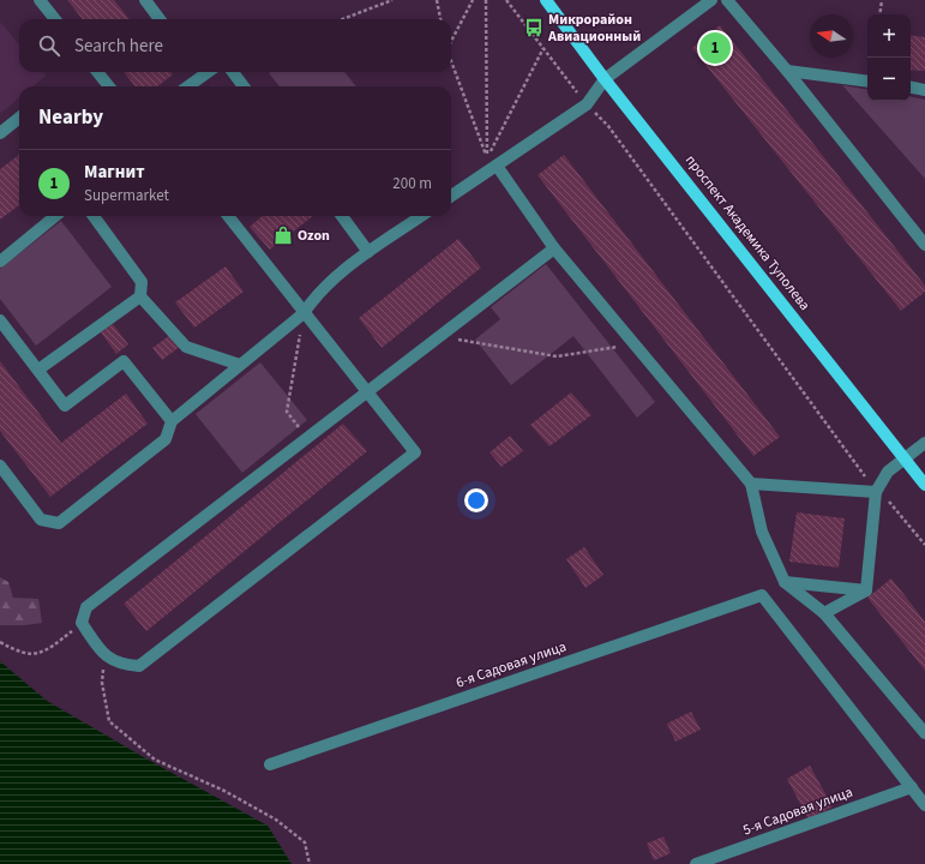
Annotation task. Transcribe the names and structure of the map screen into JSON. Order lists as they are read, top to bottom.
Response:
{
  "streets": {
    "main road": ["проспект Академика Туполева"],
    "street": ["6-я Садовая улица", "5-я Садовая улица"]
  },
  "crossings": [
    ["6-я Садовая улица", "5-я Садовая улица"]
  ],
  "places": {
    "bus stop": ["Микрорайон Авиационный"],
    "shop": ["Ozon"]
  },
  "north": "left",
  "page": {
    "map_buttons": ["+", "−"],
    "search": "Search here",
    "pins": "1",
    "heading": "Nearby",
    "list": [
      {
        "mark": "1",
        "name": "Магнит",
        "note": "Supermarket",
        "value": "200 m"
      }
    ]
  }
}
